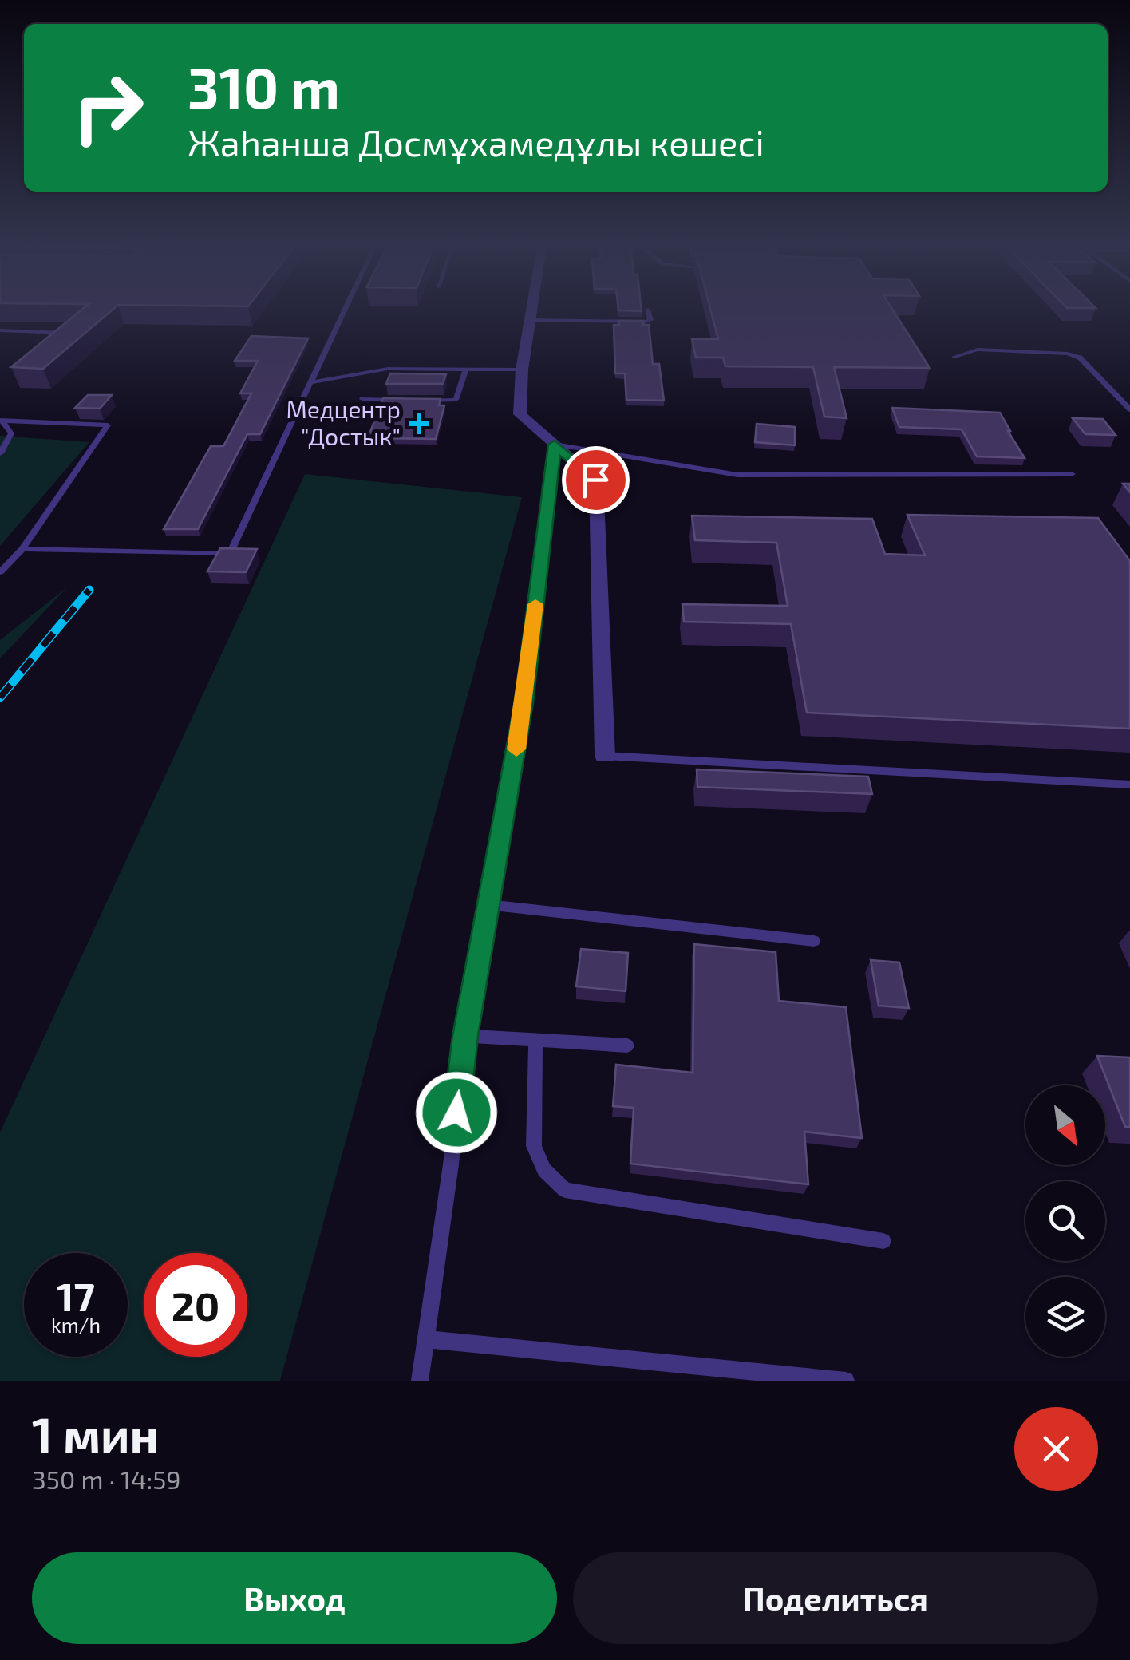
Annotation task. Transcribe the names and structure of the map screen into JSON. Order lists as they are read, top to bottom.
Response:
{
  "places": {
    "health": ["Медцентр \"Достык\""]
  },
  "north": "bottom right",
  "page": {
    "turn": ["310 m", "Жаһанша Досмұхамедұлы көшесі"],
    "speed": "17 km/h",
    "limit": "20",
    "heading": ["1 мин", "350 m · 14:59"],
    "buttons": ["Выход", "Поделиться"]
  }
}
